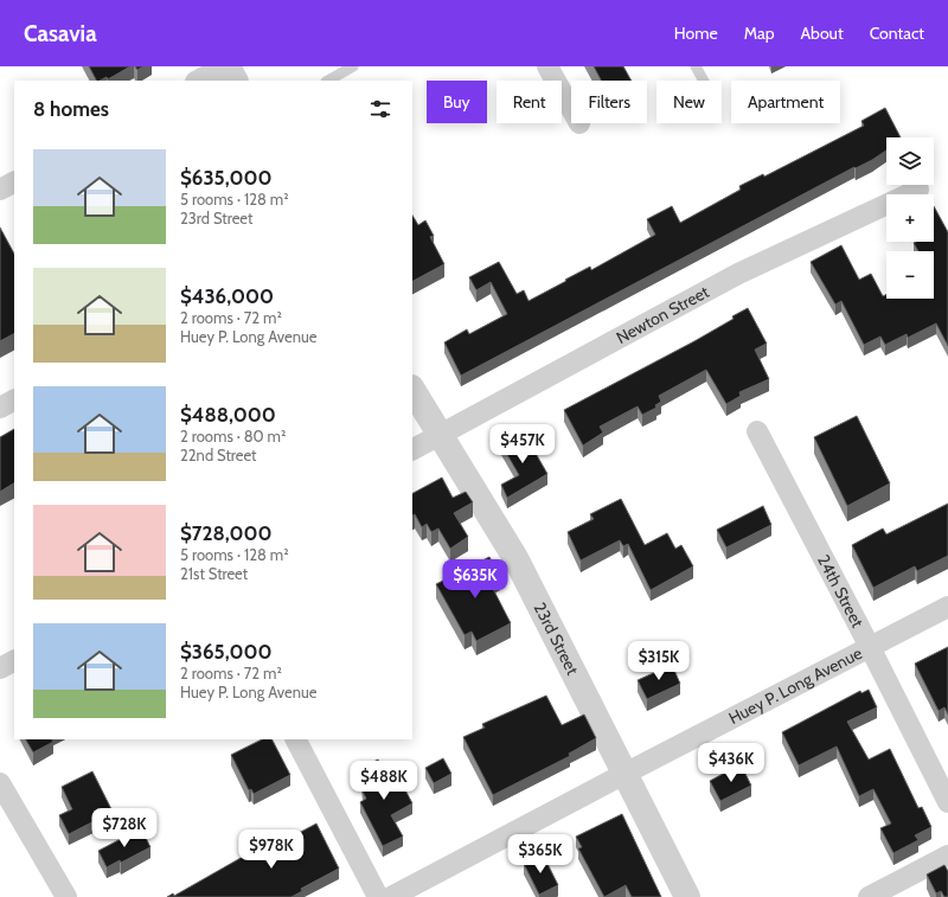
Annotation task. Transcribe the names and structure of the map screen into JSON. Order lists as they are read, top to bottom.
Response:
{
  "streets": {
    "street": [
      "Newton Street",
      "24th Street",
      "23rd Street",
      "Huey P. Long Avenue"
    ]
  },
  "crossings": [
    ["Newton Street", "23rd Street"],
    ["24th Street", "Huey P. Long Avenue"],
    ["23rd Street", "Huey P. Long Avenue"]
  ],
  "page": {
    "header": "Casavia",
    "nav": [
      "Home",
      "Map",
      "About",
      "Contact"
    ],
    "chip": [
      "Buy",
      "Rent",
      "Filters",
      "New",
      "Apartment"
    ],
    "heading": "8 homes",
    "map_buttons": ["+", "−"],
    "list": [
      {
        "name": "$635,000",
        "note": "5 rooms · 128 m² · 23rd Street"
      },
      {
        "name": "$436,000",
        "note": "2 rooms · 72 m² · Huey P. Long Avenue"
      },
      {
        "name": "$488,000",
        "note": "2 rooms · 80 m² · 22nd Street"
      },
      {
        "name": "$728,000",
        "note": "5 rooms · 128 m² · 21st Street"
      },
      {
        "name": "$365,000",
        "note": "2 rooms · 72 m² · Huey P. Long Avenue"
      }
    ],
    "price": [
      "$457K",
      "$635K",
      "$315K",
      "$436K",
      "$488K",
      "$728K",
      "$978K",
      "$365K"
    ]
  }
}
